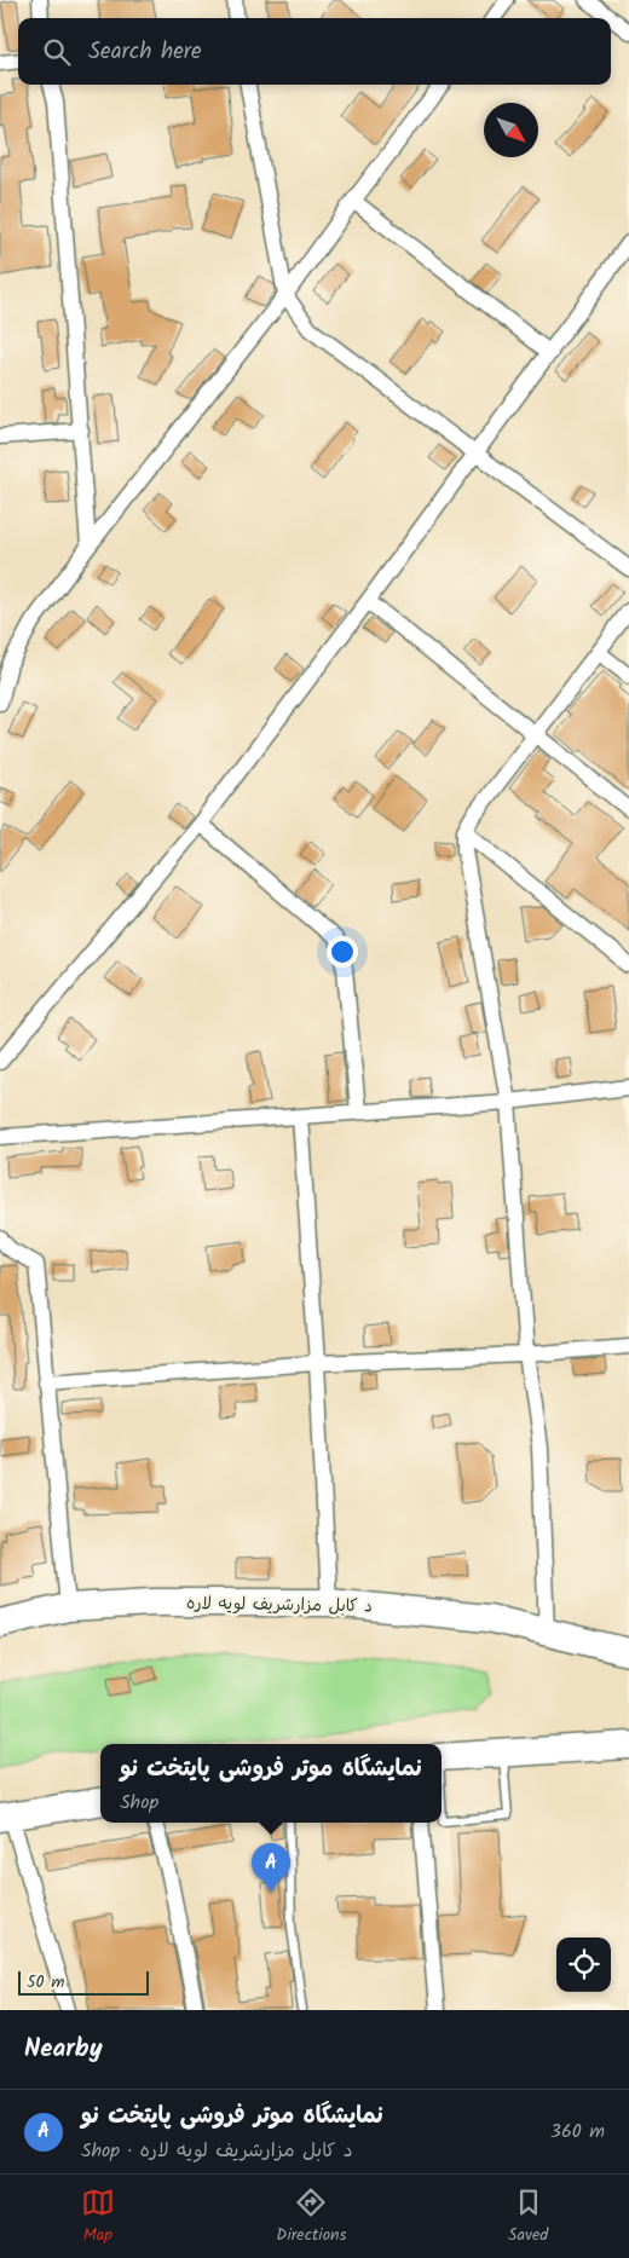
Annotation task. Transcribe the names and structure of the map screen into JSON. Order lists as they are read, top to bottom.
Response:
{
  "streets": {
    "highway": ["د کابل مزارشریف لویه لاره"]
  },
  "scale_bar": "50 m",
  "north": "bottom right",
  "page": {
    "search": "Search here",
    "popup": ["نمایشگاه موتر فروشی پایتخت نو", "Shop"],
    "pins": "A",
    "scale": "50 m",
    "heading": "Nearby",
    "list": [
      {
        "mark": "A",
        "name": "نمایشگاه موتر فروشی پایتخت نو",
        "note": "Shop · د کابل مزارشریف لویه لاره",
        "value": "360 m"
      }
    ],
    "nav": ["Map", "Directions", "Saved"]
  }
}
